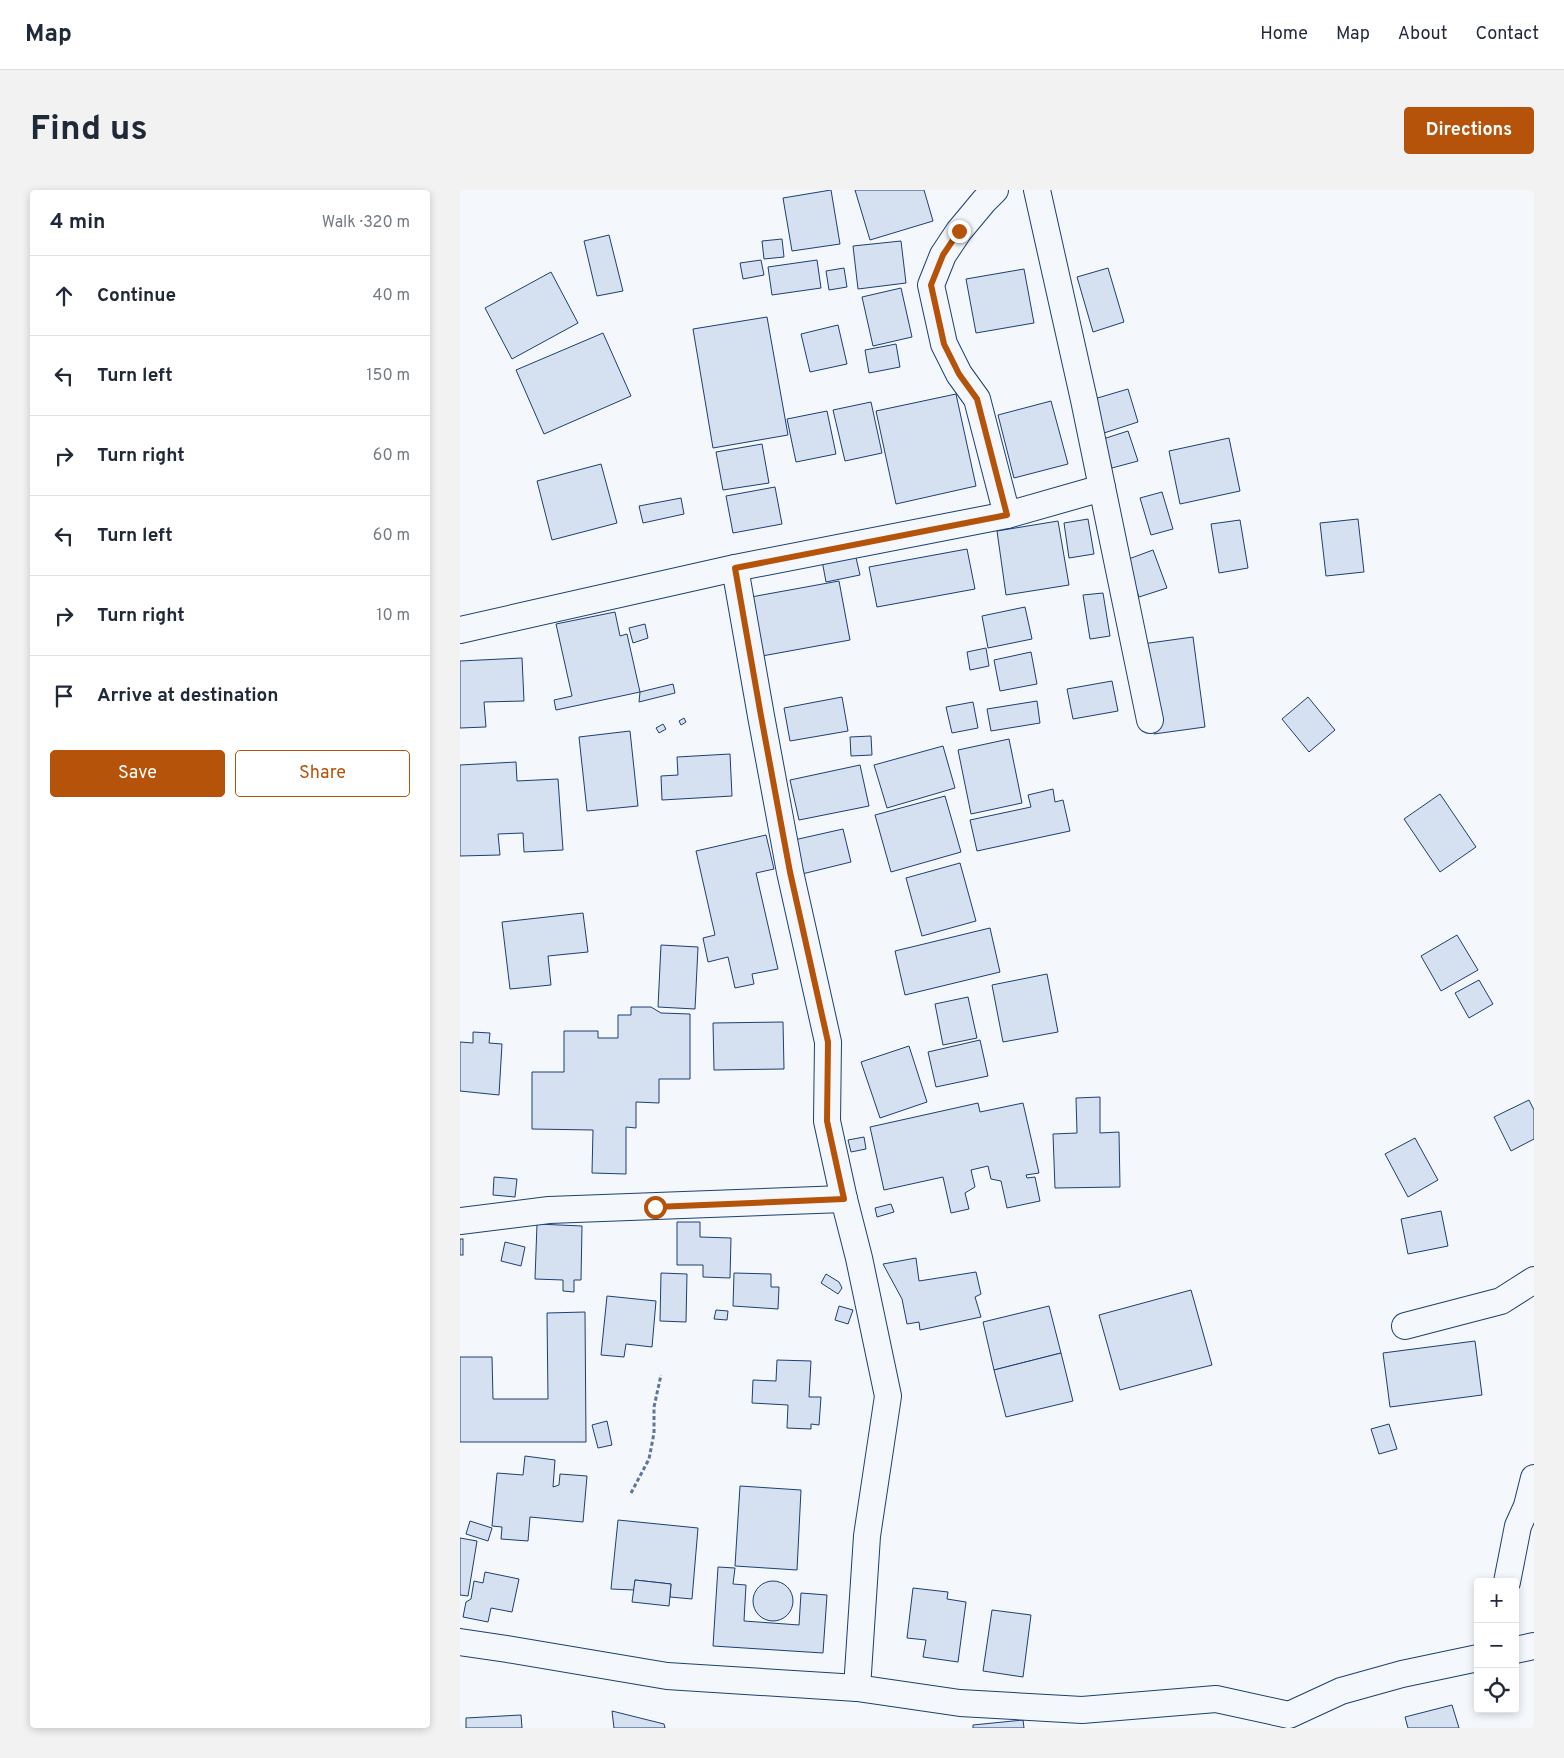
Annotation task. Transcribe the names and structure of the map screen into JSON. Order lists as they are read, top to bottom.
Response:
{
  "page": {
    "header": "Map",
    "nav": [
      "Home",
      "Map",
      "About",
      "Contact"
    ],
    "buttons": [
      "Directions",
      ["Save", "Share"]
    ],
    "title": "Find us",
    "heading": ["4 min", "Walk · 320 m"],
    "list": [
      ["Continue", "40 m"],
      ["Turn left", "150 m"],
      ["Turn right", "60 m"],
      ["Turn left", "60 m"],
      ["Turn right", "10 m"],
      "Arrive at destination"
    ],
    "map_buttons": ["+", "−"]
  }
}
